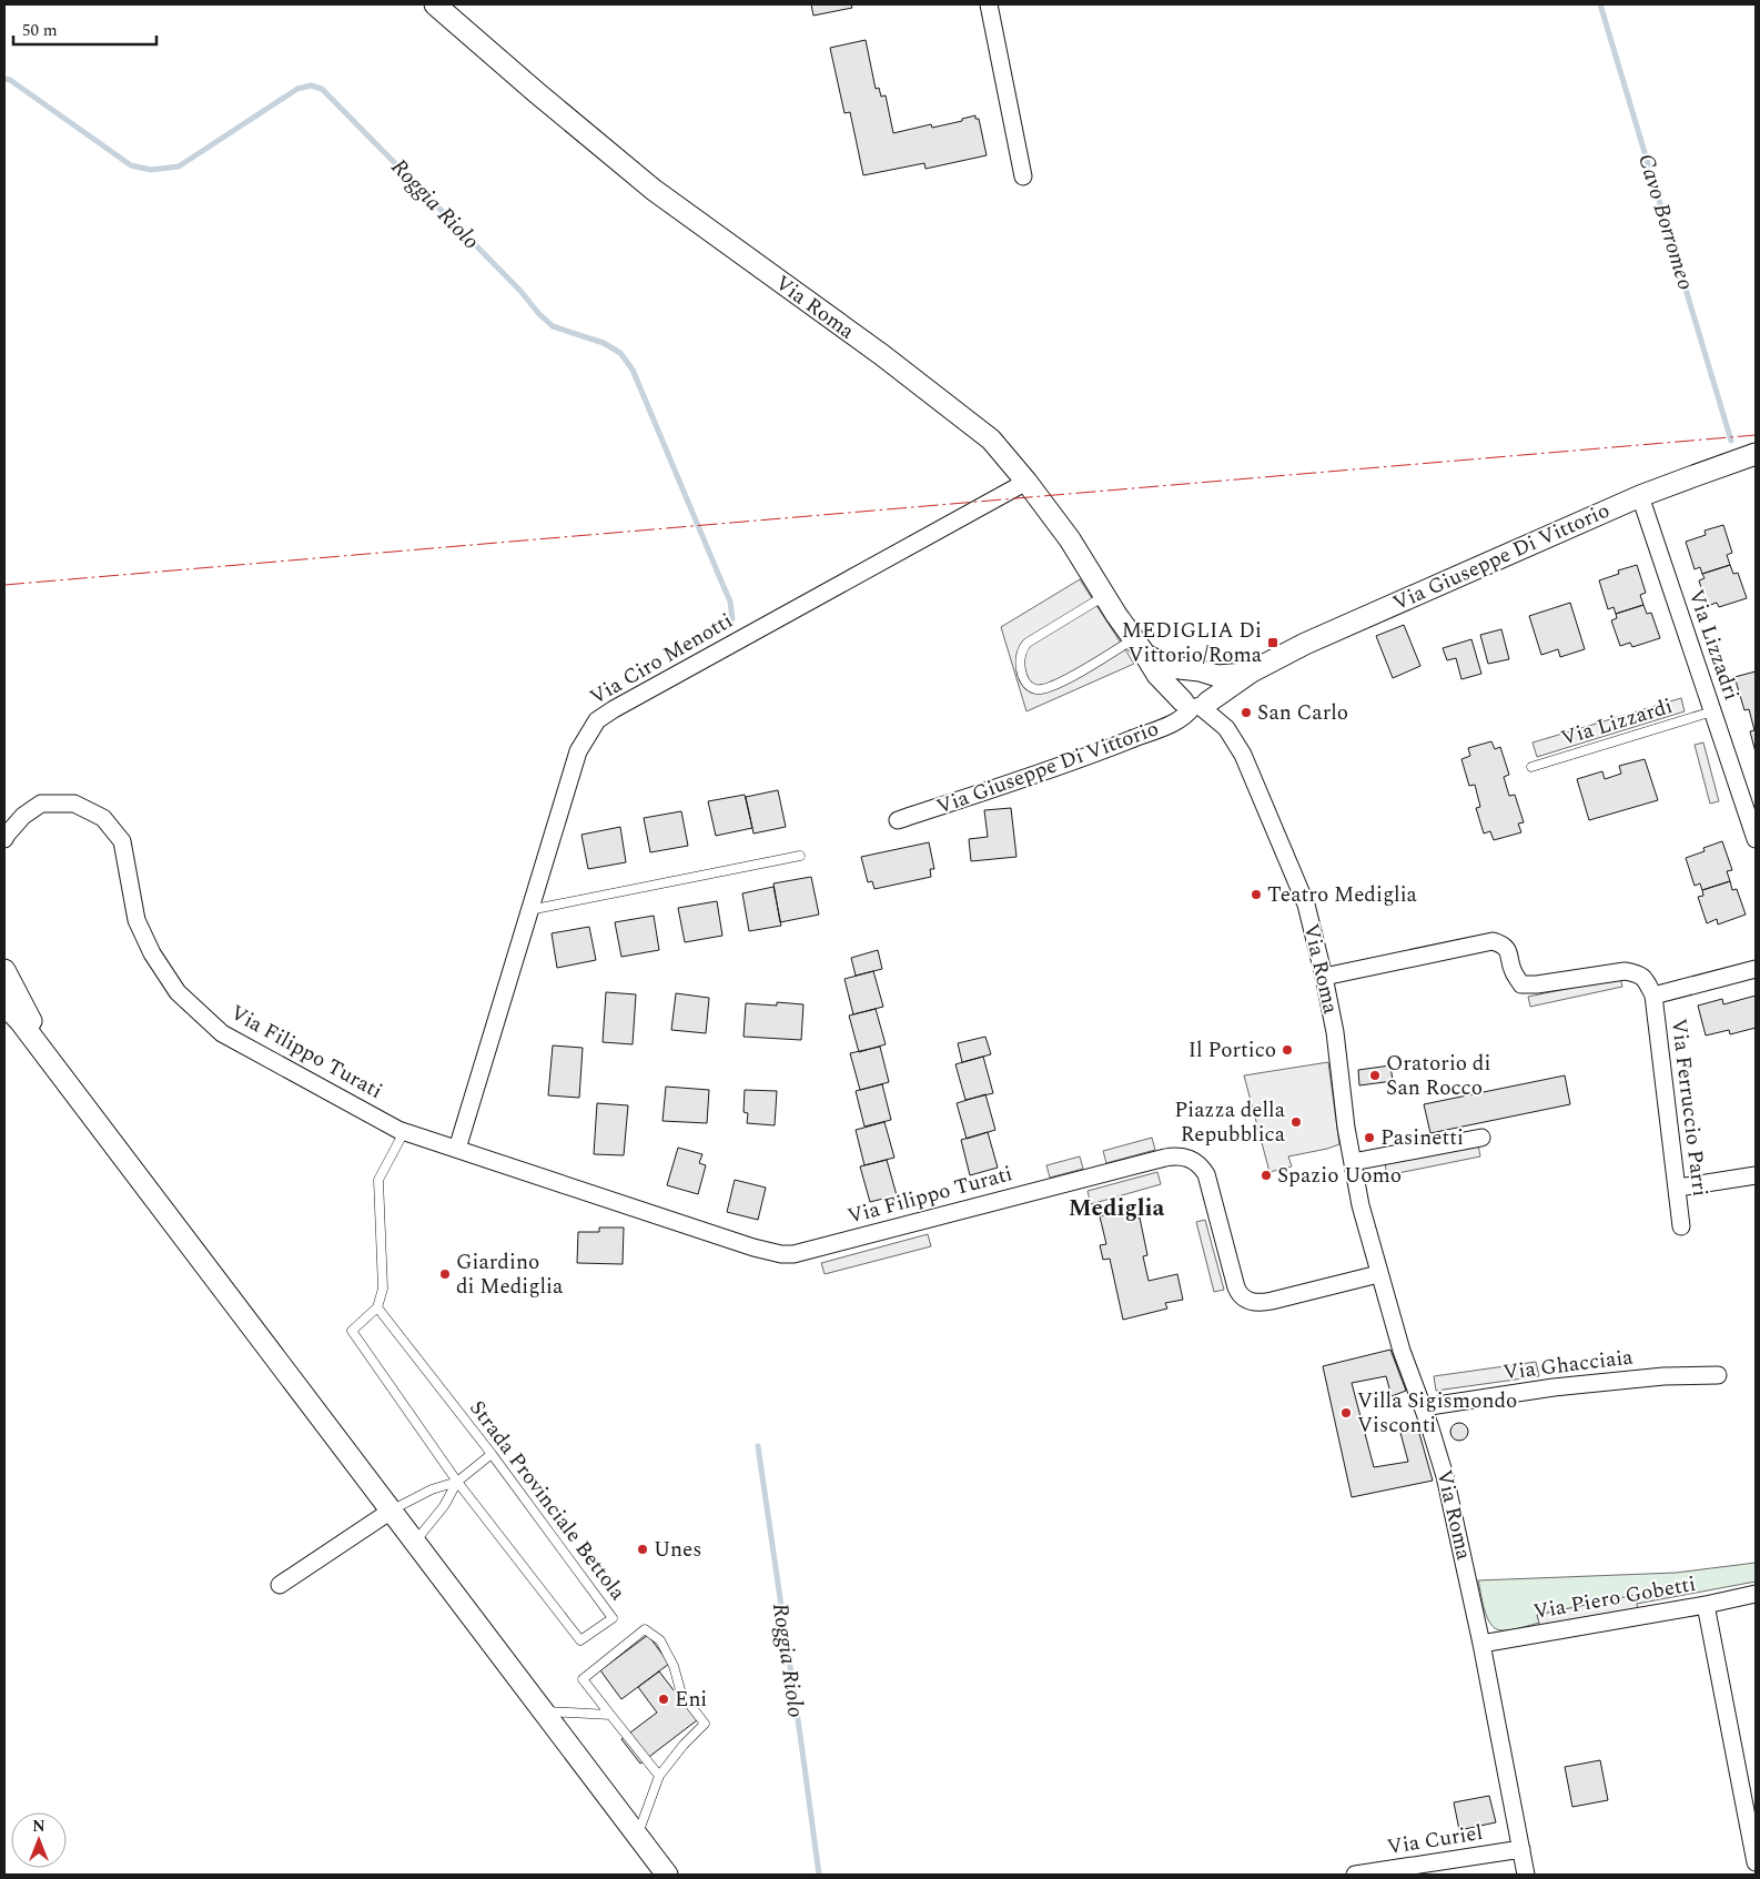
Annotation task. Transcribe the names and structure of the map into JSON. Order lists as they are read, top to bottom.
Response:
{
  "streets": {
    "street": [
      "Via Roma",
      "Via Giuseppe Di Vittorio",
      "Via Lizzadri",
      "Via Ciro Menotti",
      "Via Filippo Turati",
      "Via Ferruccio Parri",
      "Via Ghacciaia",
      "Via Piero Gobetti",
      "Via Curiel"
    ],
    "lane": ["Via Lizzardi", "Strada Provinciale Bettola"]
  },
  "crossings": [
    ["Via Roma", "Via Giuseppe Di Vittorio"],
    ["Via Roma", "Via Ciro Menotti"],
    ["Via Roma", "Via Filippo Turati"],
    ["Via Roma", "Via Ferruccio Parri"],
    ["Via Roma", "Via Ghacciaia"],
    ["Via Roma", "Via Piero Gobetti"],
    ["Via Roma", "Via Curiel"],
    ["Via Giuseppe Di Vittorio", "Via Lizzadri"],
    ["Via Lizzadri", "Via Lizzardi"],
    ["Via Ciro Menotti", "Via Filippo Turati"]
  ],
  "districts": ["Mediglia"],
  "water": ["Roggia Riolo", "Cavo Borromeo"],
  "places": {
    "transit": ["MEDIGLIA Di Vittorio/Roma"],
    "other": [
      "San Carlo",
      "Teatro Mediglia",
      "Il Portico",
      "Oratorio di San Rocco",
      "Piazza della Repubblica",
      "Pasinetti",
      "Spazio Uomo",
      "Giardino di Mediglia",
      "Villa Sigismondo Visconti",
      "Unes",
      "Eni"
    ]
  },
  "scale_bar": "50 m",
  "north": "top"
}
